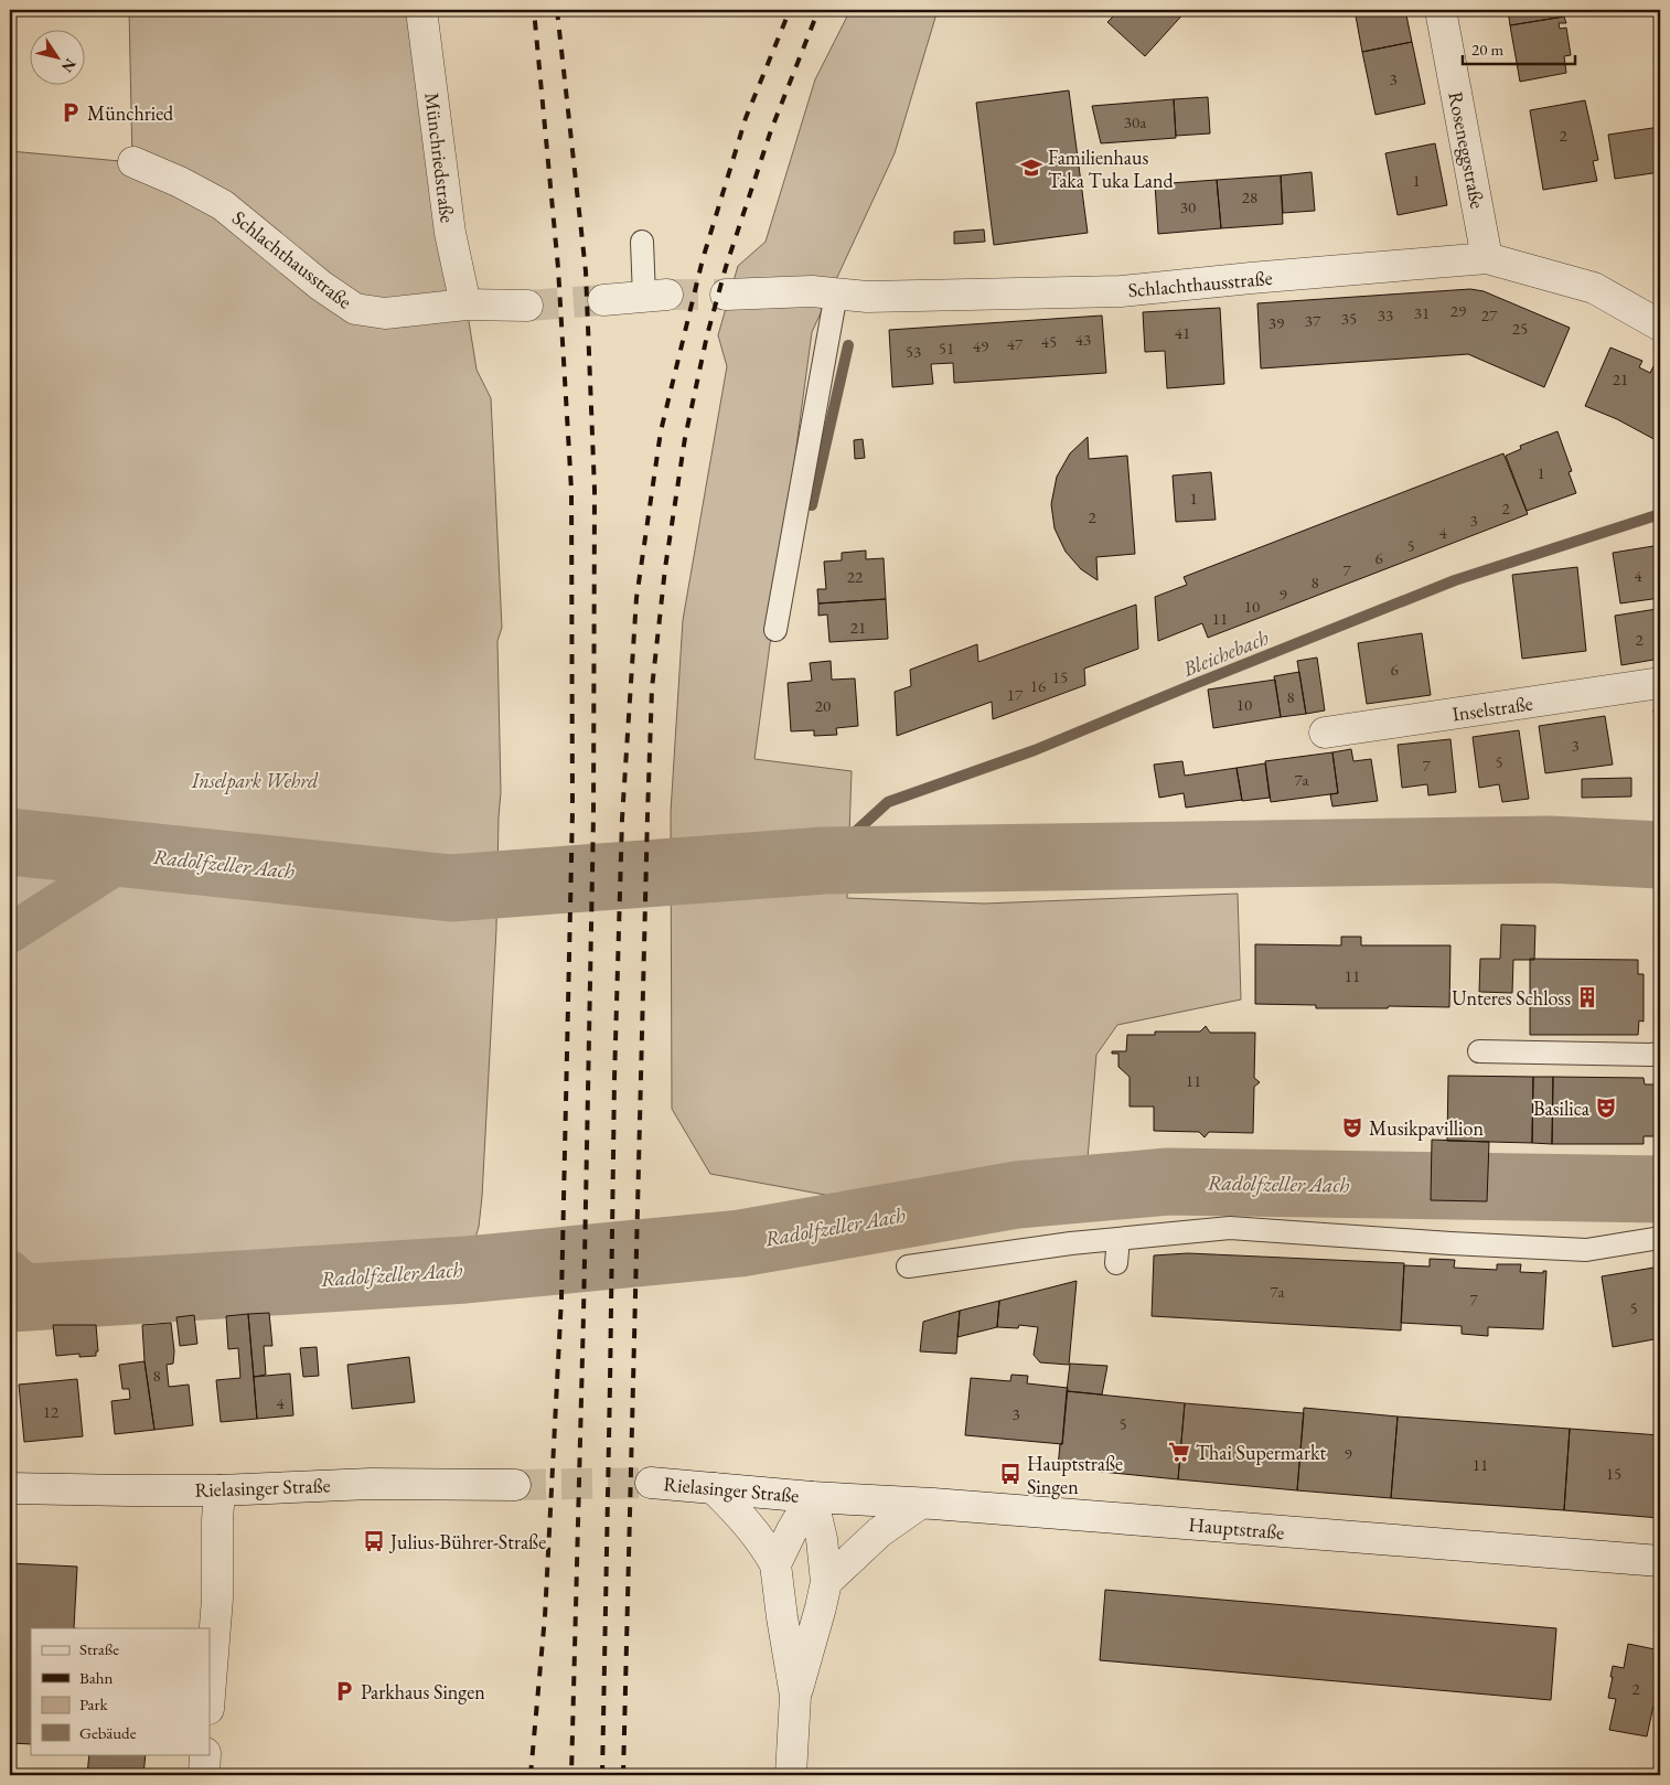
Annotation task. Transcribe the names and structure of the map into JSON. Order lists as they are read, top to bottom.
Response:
{
  "streets": {
    "street": [
      "Roseneggstraße",
      "Münchriedstraße",
      "Schlachthausstraße",
      "Inselstraße",
      "Rielasinger Straße",
      "Hauptstraße"
    ]
  },
  "crossings": [
    ["Roseneggstraße", "Schlachthausstraße"],
    ["Münchriedstraße", "Schlachthausstraße"],
    ["Rielasinger Straße", "Hauptstraße"]
  ],
  "water": ["Bleichebach", "Radolfzeller Aach"],
  "parks": ["Inselpark Wehrd"],
  "places": {
    "parking": ["Münchried", "Parkhaus Singen"],
    "school or university": ["Familienhaus Taka Tuka Land"],
    "building": ["Unteres Schloss"],
    "theatre": ["Basilica", "Musikpavillion"],
    "supermarket": ["Thai Supermarkt"],
    "bus stop": ["Hauptstraße Singen", "Julius-Bührer-Straße"]
  },
  "house_numbers": [
    "3",
    "30a",
    "2",
    "1",
    "28",
    "30",
    "29",
    "31",
    "33",
    "27",
    "35",
    "37",
    "39",
    "25",
    "41",
    "43",
    "45",
    "47",
    "49",
    "51",
    "53",
    "21",
    "1",
    "1",
    "2",
    "2",
    "3",
    "4",
    "5",
    "6",
    "7",
    "4",
    "22",
    "8",
    "9",
    "10",
    "11",
    "21",
    "2",
    "6",
    "15",
    "16",
    "17",
    "8",
    "10",
    "20",
    "3",
    "5",
    "7",
    "7a",
    "11",
    "11",
    "7a",
    "7",
    "5",
    "8",
    "4",
    "12",
    "3",
    "5",
    "9",
    "11",
    "15",
    "2"
  ],
  "legend": [
    "Straße",
    "Bahn",
    "Park",
    "Gebäude"
  ],
  "scale_bar": "20 m",
  "north": "bottom right"
}
